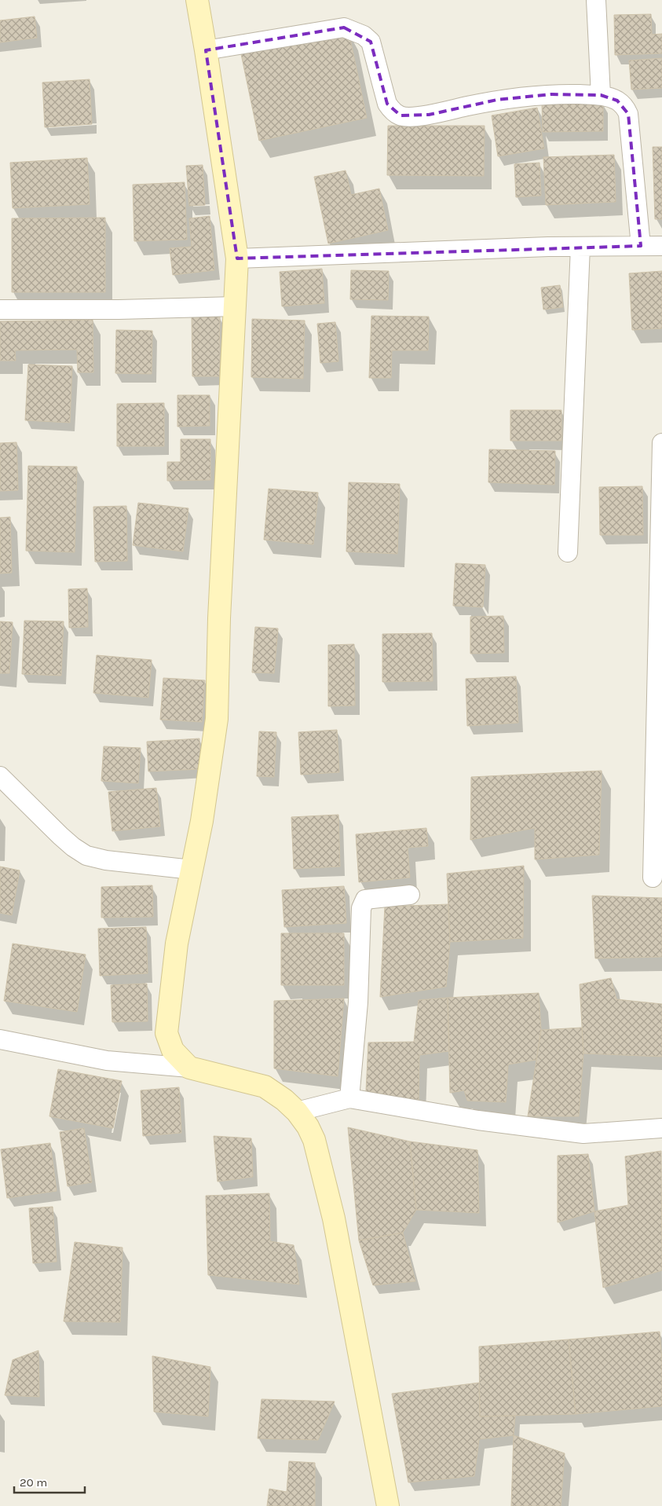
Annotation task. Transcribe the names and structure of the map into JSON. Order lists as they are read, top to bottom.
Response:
{
  "scale_bar": "20 m"
}
